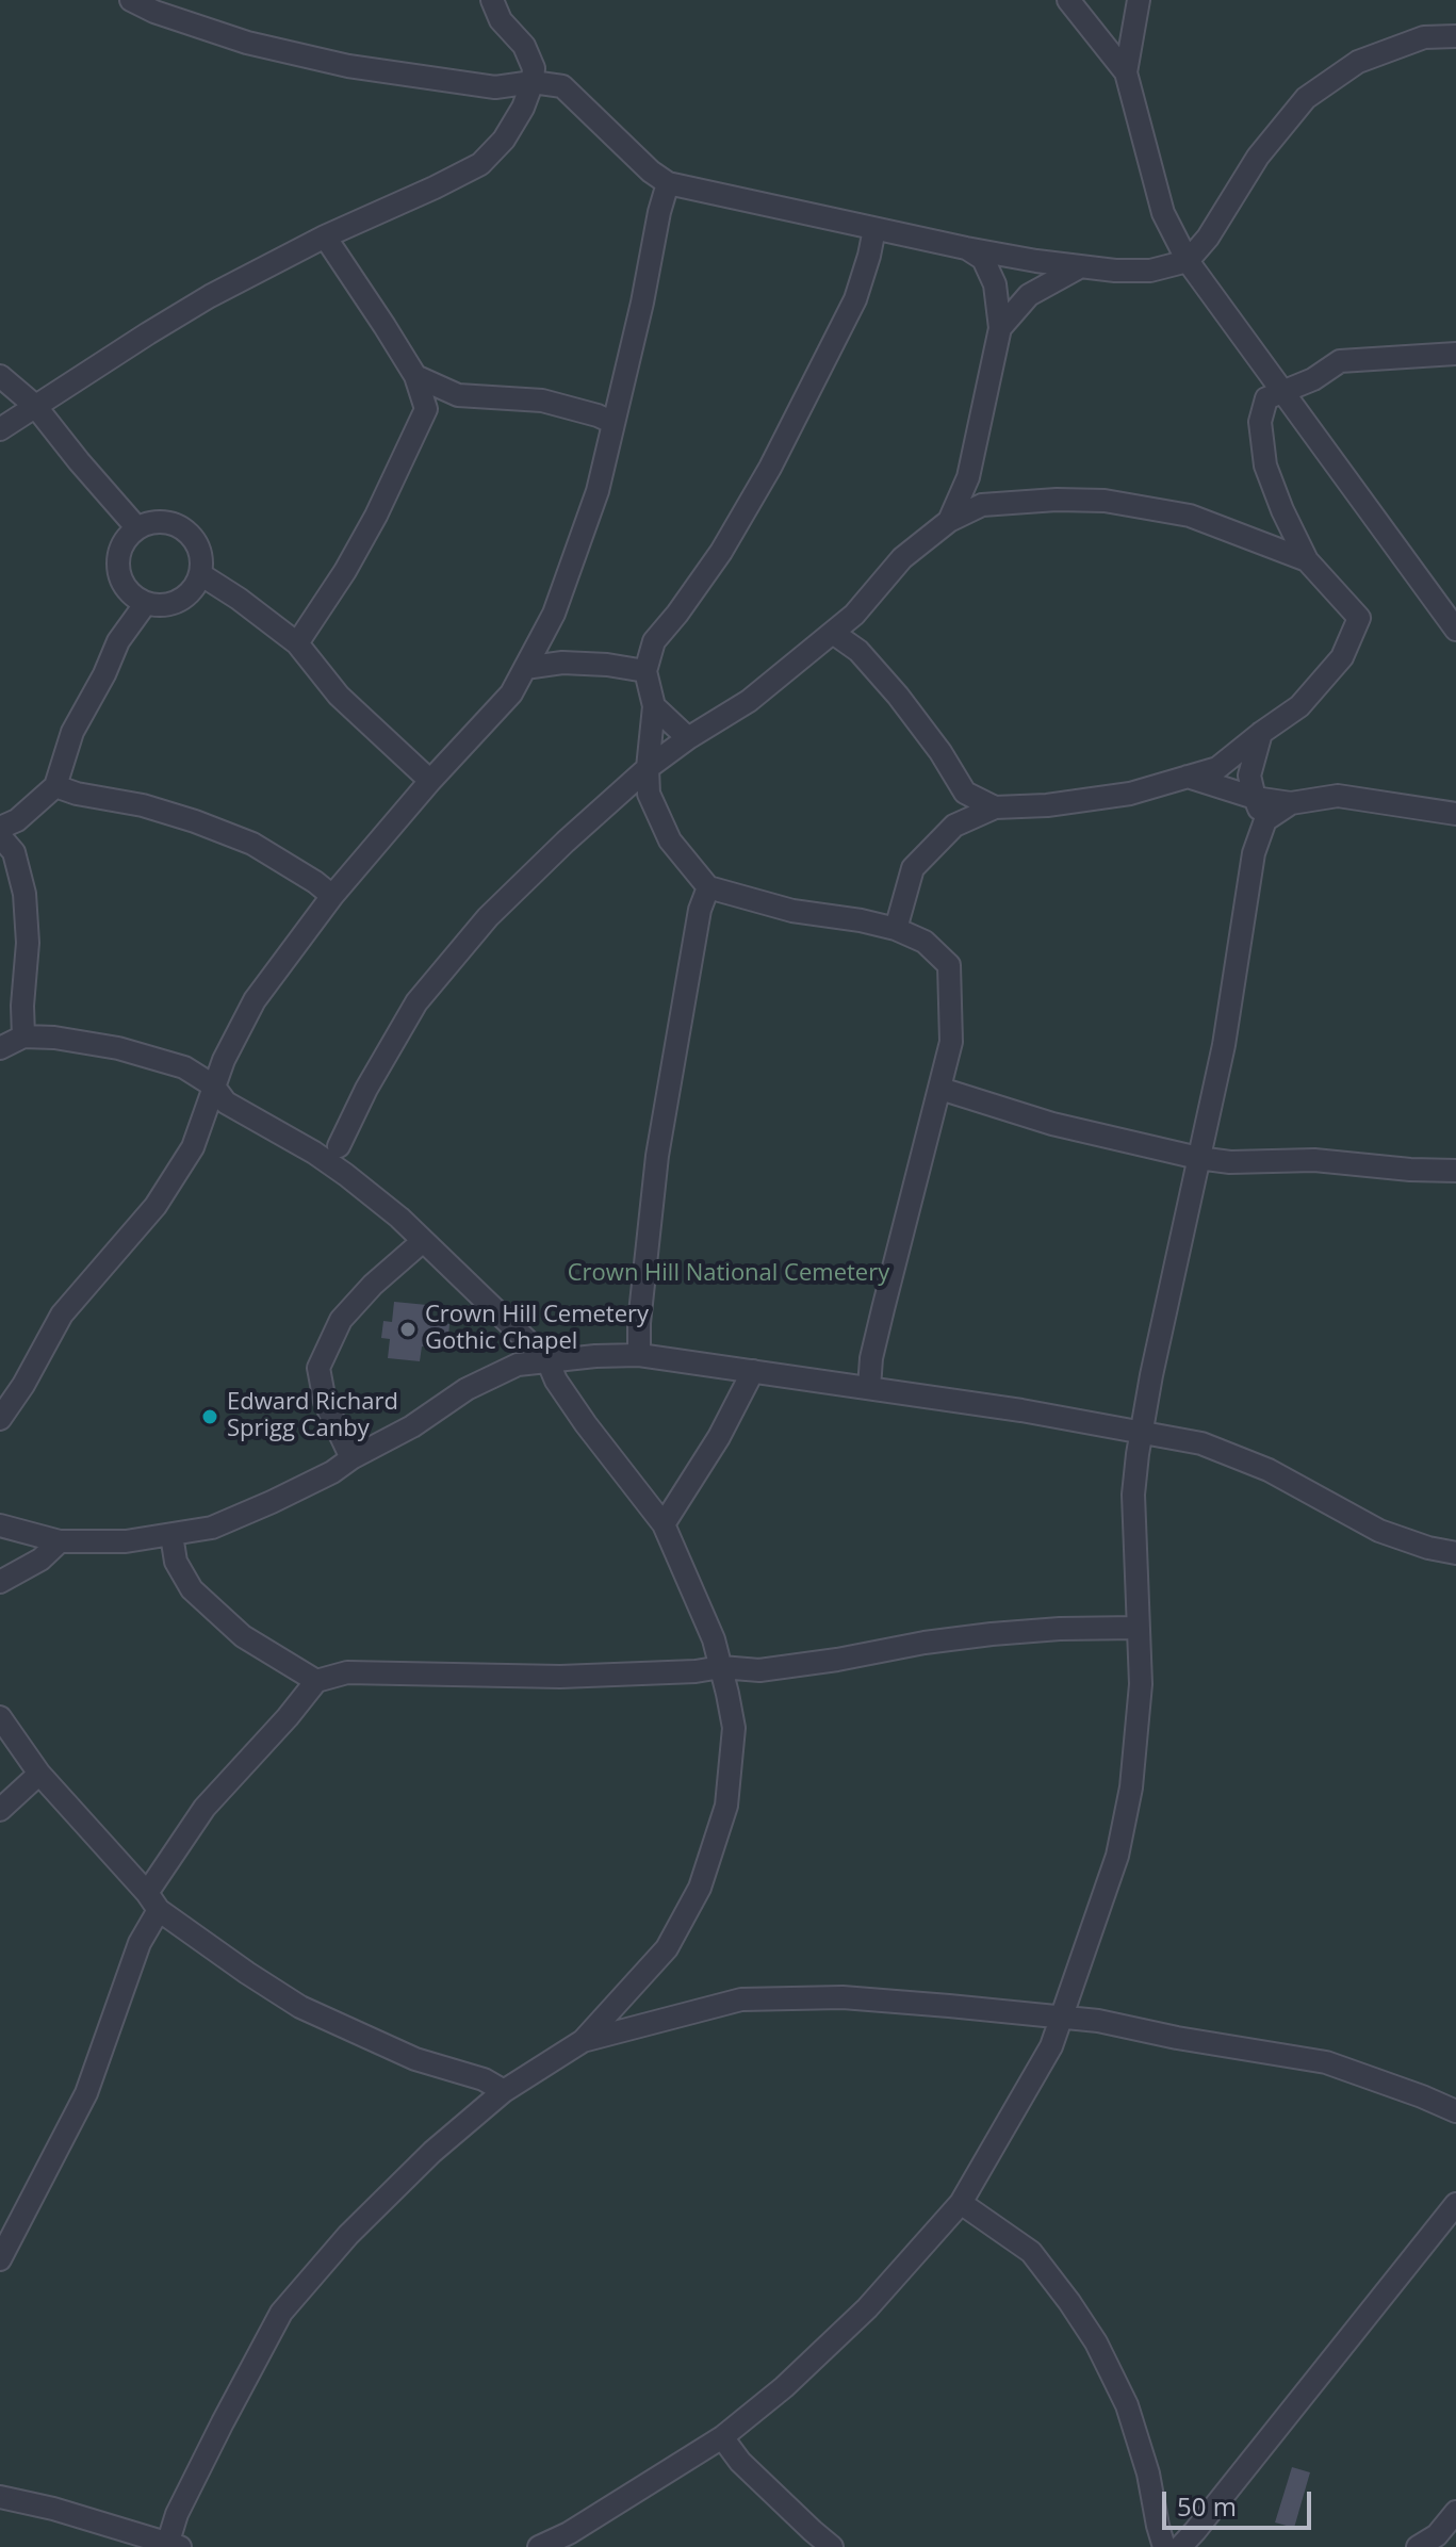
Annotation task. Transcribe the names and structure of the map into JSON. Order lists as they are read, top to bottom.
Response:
{
  "parks": ["Crown Hill National Cemetery"],
  "places": ["Crown Hill Cemetery Gothic Chapel", "Edward Richard Sprigg Canby"],
  "scale_bar": "50 m"
}
